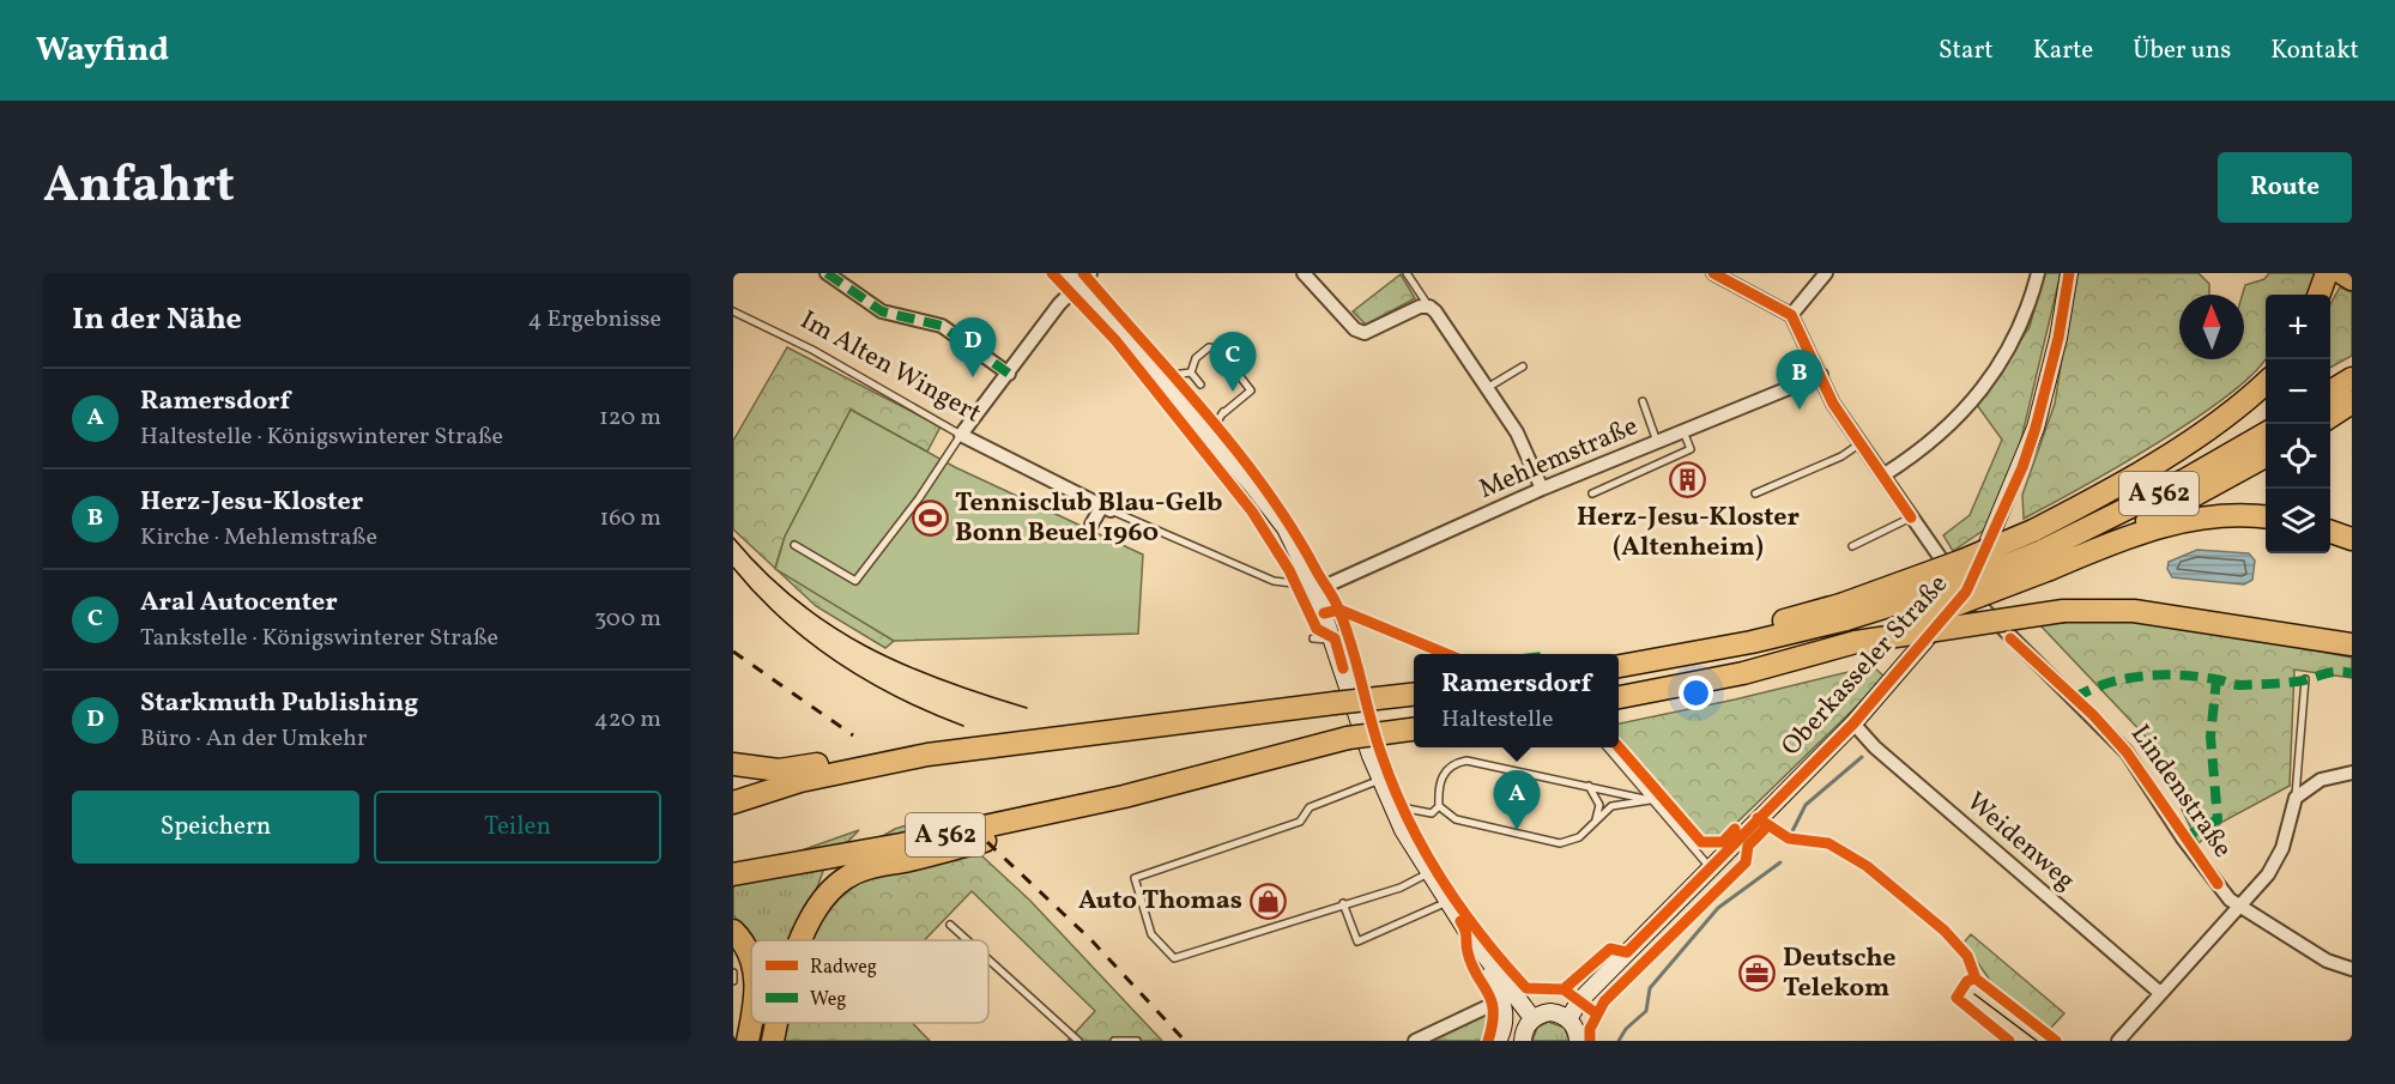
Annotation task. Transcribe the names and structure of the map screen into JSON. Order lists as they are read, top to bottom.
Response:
{
  "streets": {
    "highway": ["A 562"],
    "main road": ["Oberkasseler Straße"],
    "street": [
      "Im Alten Wingert",
      "Mehlemstraße",
      "Lindenstraße",
      "Weidenweg"
    ]
  },
  "crossings": [
    ["Im Alten Wingert", "Mehlemstraße"],
    ["Mehlemstraße", "Lindenstraße"],
    ["Oberkasseler Straße", "Lindenstraße"],
    ["Oberkasseler Straße", "Weidenweg"]
  ],
  "places": {
    "building": ["Herz-Jesu-Kloster (Altenheim)"],
    "sports": ["Tennisclub Blau-Gelb Bonn Beuel 1960"],
    "shop": ["Auto Thomas"],
    "office": ["Deutsche Telekom"]
  },
  "legend": ["Radweg", "Weg"],
  "north": "top",
  "page": {
    "header": "Wayfind",
    "nav": [
      "Start",
      "Karte",
      "Über uns",
      "Kontakt"
    ],
    "title": "Anfahrt",
    "buttons": [
      "Route",
      ["Speichern", "Teilen"]
    ],
    "heading": ["In der Nähe", "4 Ergebnisse"],
    "map_buttons": ["+", "−"],
    "pins": [
      "D",
      "C",
      "B",
      "A"
    ],
    "list": [
      {
        "mark": "A",
        "name": "Ramersdorf",
        "note": "Haltestelle · Königswinterer Straße",
        "value": "120 m"
      },
      {
        "mark": "B",
        "name": "Herz-Jesu-Kloster",
        "note": "Kirche · Mehlemstraße",
        "value": "160 m"
      },
      {
        "mark": "C",
        "name": "Aral Autocenter",
        "note": "Tankstelle · Königswinterer Straße",
        "value": "300 m"
      },
      {
        "mark": "D",
        "name": "Starkmuth Publishing",
        "note": "Büro · An der Umkehr",
        "value": "420 m"
      }
    ],
    "popup": ["Ramersdorf", "Haltestelle"]
  }
}
